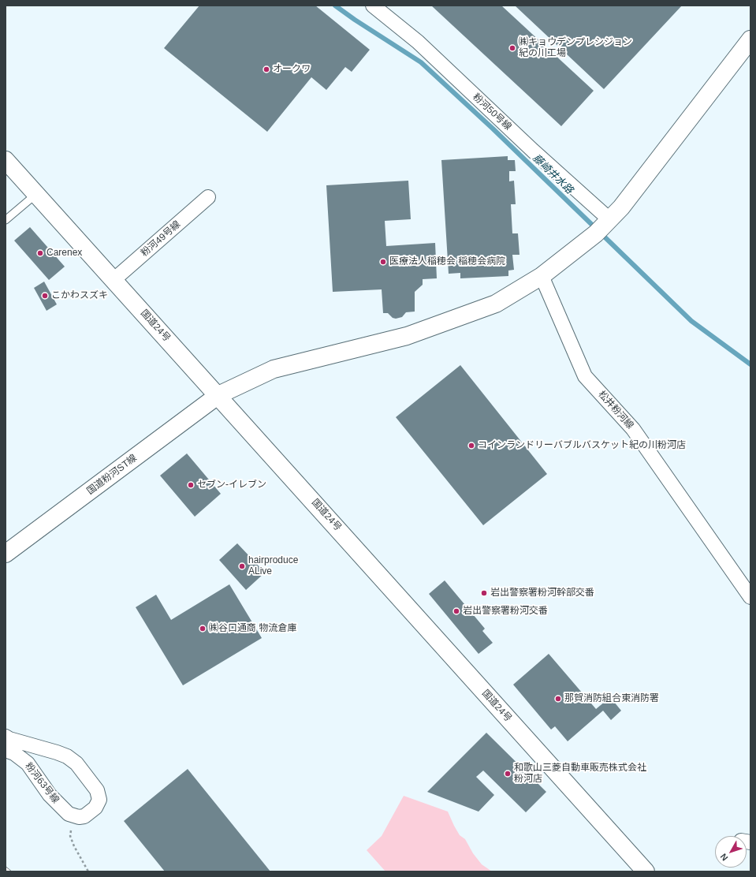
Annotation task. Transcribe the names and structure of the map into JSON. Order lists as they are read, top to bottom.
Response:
{
  "streets": {
    "main road": ["国道24号", "国道粉河ST線"],
    "street": [
      "粉河50号線",
      "粉河49号線",
      "松井粉河線",
      "粉河63号線"
    ]
  },
  "crossings": [
    ["粉河50号線", "国道粉河ST線"],
    ["粉河49号線", "国道24号"],
    ["国道24号", "国道粉河ST線"],
    ["松井粉河線", "国道粉河ST線"]
  ],
  "water": ["藤崎井水路"],
  "places": [
    "㈱キョウデンプレシジョン 紀の川工場",
    "オークワ",
    "Carenex",
    "医療法人稲穂会 稲穂会病院",
    "こかわスズキ",
    "コインランドリーバブルバスケット紀の川粉河店",
    "セブン-イレブン",
    "hairproduce ALive",
    "岩出警察署粉河幹部交番",
    "岩出警察署粉河交番",
    "㈱谷口通商 物流倉庫",
    "那賀消防組合東消防署",
    "和歌山三菱自動車販売株式会社 粉河店"
  ],
  "north": "bottom left"
}
